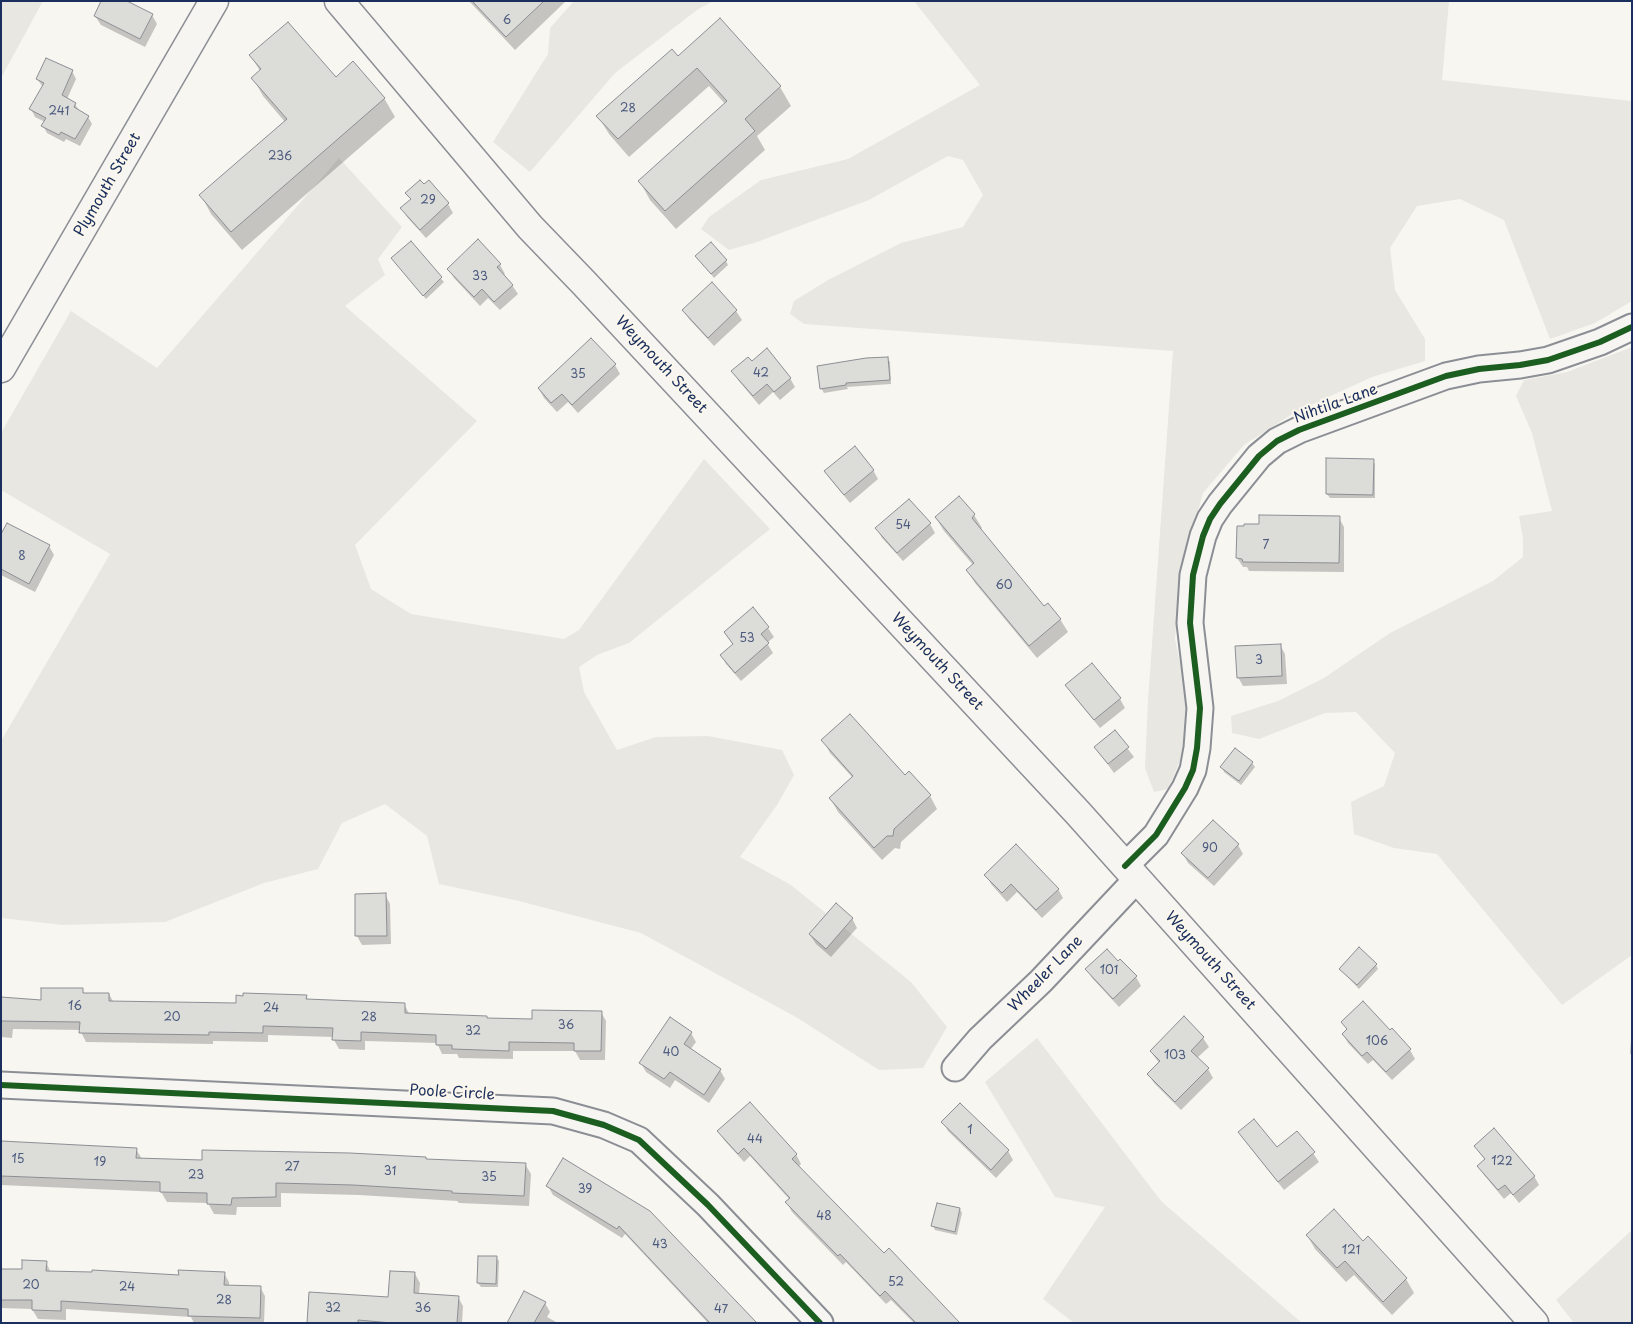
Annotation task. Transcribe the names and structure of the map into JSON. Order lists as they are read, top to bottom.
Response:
{
  "streets": {
    "main road": ["Plymouth Street", "Weymouth Street"],
    "street": ["Nihtila Lane", "Wheeler Lane", "Poole Circle"]
  },
  "crossings": [
    ["Weymouth Street", "Nihtila Lane"],
    ["Weymouth Street", "Wheeler Lane"],
    ["Nihtila Lane", "Wheeler Lane"]
  ],
  "house_numbers": [
    "6",
    "28",
    "241",
    "236",
    "29",
    "33",
    "42",
    "35",
    "54",
    "7",
    "8",
    "60",
    "53",
    "3",
    "90",
    "101",
    "16",
    "24",
    "20",
    "28",
    "36",
    "32",
    "106",
    "40",
    "103",
    "1",
    "44",
    "15",
    "122",
    "19",
    "27",
    "31",
    "23",
    "35",
    "39",
    "48",
    "43",
    "121",
    "52",
    "20",
    "24",
    "28",
    "32",
    "36",
    "47"
  ]
}
